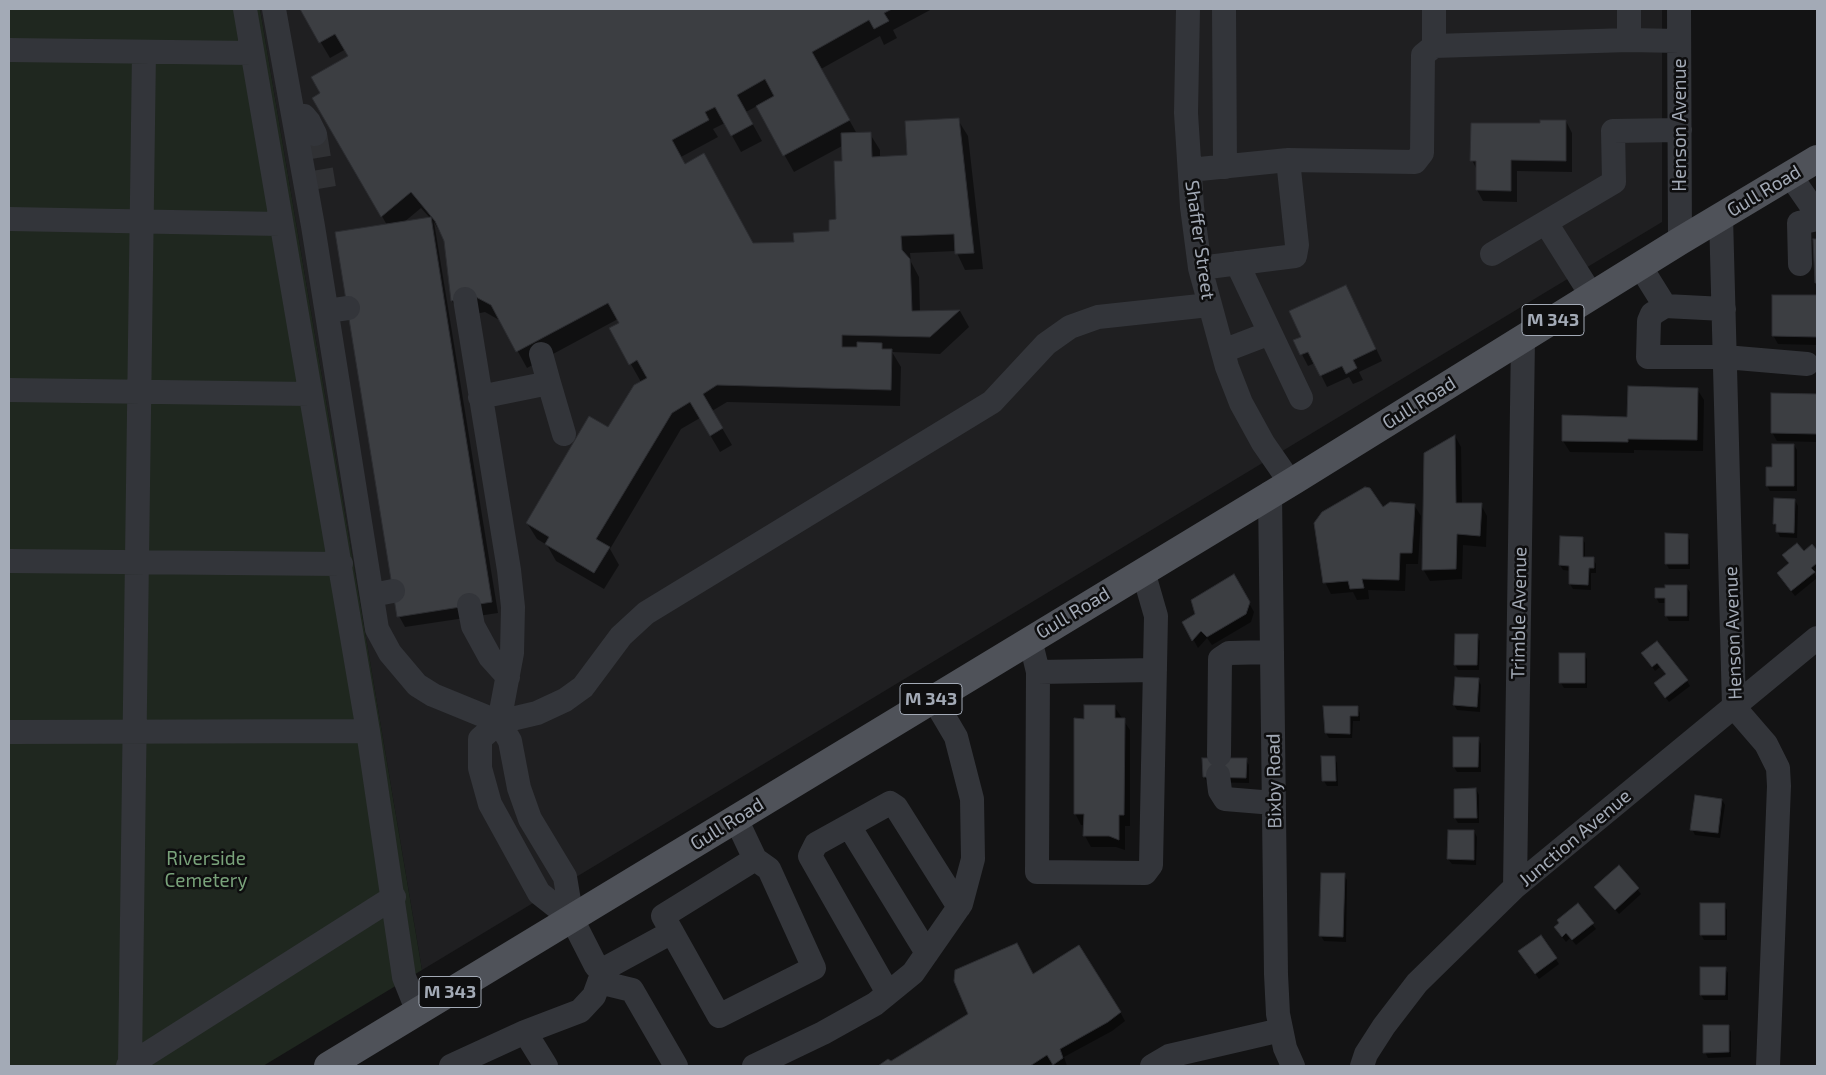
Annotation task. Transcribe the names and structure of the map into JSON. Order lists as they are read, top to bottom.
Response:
{
  "streets": {
    "main road": ["Gull Road", "M 343"],
    "street": [
      "Henson Avenue",
      "Shaffer Street",
      "Trimble Avenue",
      "Bixby Road",
      "Junction Avenue"
    ]
  },
  "crossings": [
    ["Henson Avenue", "Gull Road"],
    ["Henson Avenue", "Junction Avenue"],
    ["Gull Road", "Shaffer Street"],
    ["Gull Road", "Trimble Avenue"],
    ["Gull Road", "Bixby Road"],
    ["Shaffer Street", "Bixby Road"],
    ["Trimble Avenue", "Junction Avenue"]
  ],
  "parks": ["Riverside Cemetery"]
}
